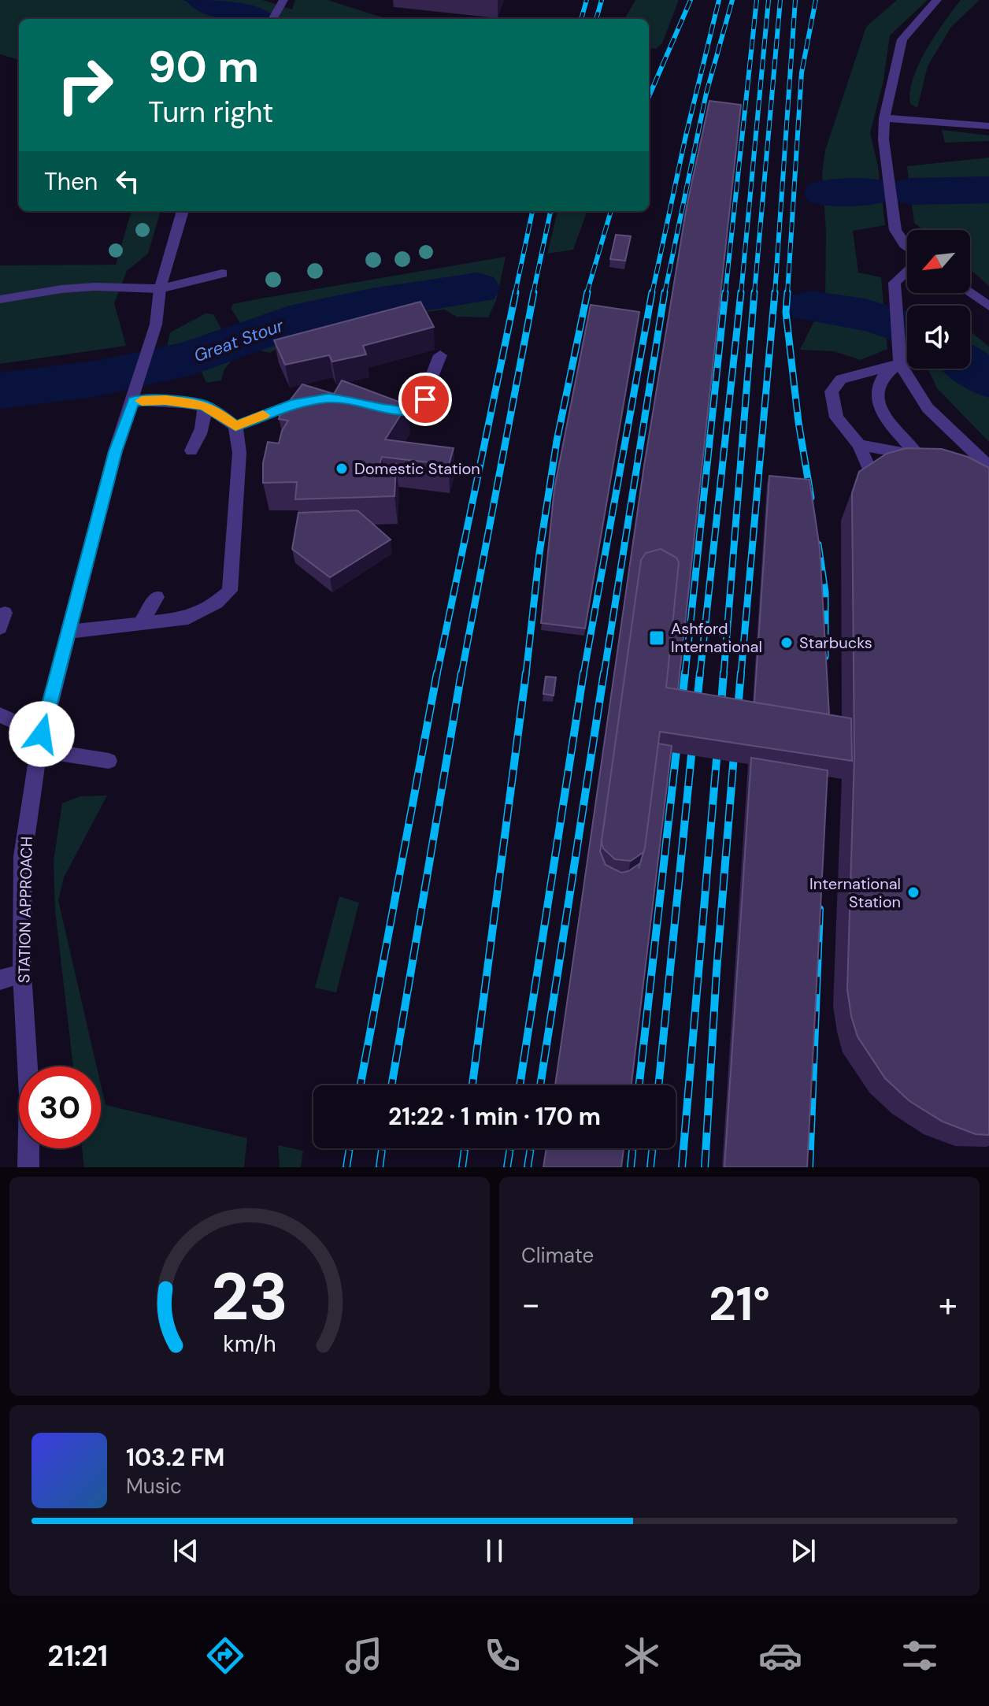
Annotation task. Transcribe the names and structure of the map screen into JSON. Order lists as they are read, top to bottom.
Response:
{
  "streets": {
    "street": ["STATION APPROACH"]
  },
  "water": ["Great Stour"],
  "places": {
    "other": ["Domestic Station", "Starbucks", "International Station"],
    "transit": ["Ashford International"]
  },
  "north": "bottom left",
  "page": {
    "turn": ["90 m", "Turn right"],
    "then": "Then",
    "limit": "30",
    "trip": "21:22 · 1 min · 170 m",
    "tile": "Climate",
    "heat": ["−", "21°", "+"],
    "song": ["103.2 FM", "Music"],
    "tabs": "21:21",
    "gauge": ["23", "km/h"]
  }
}
